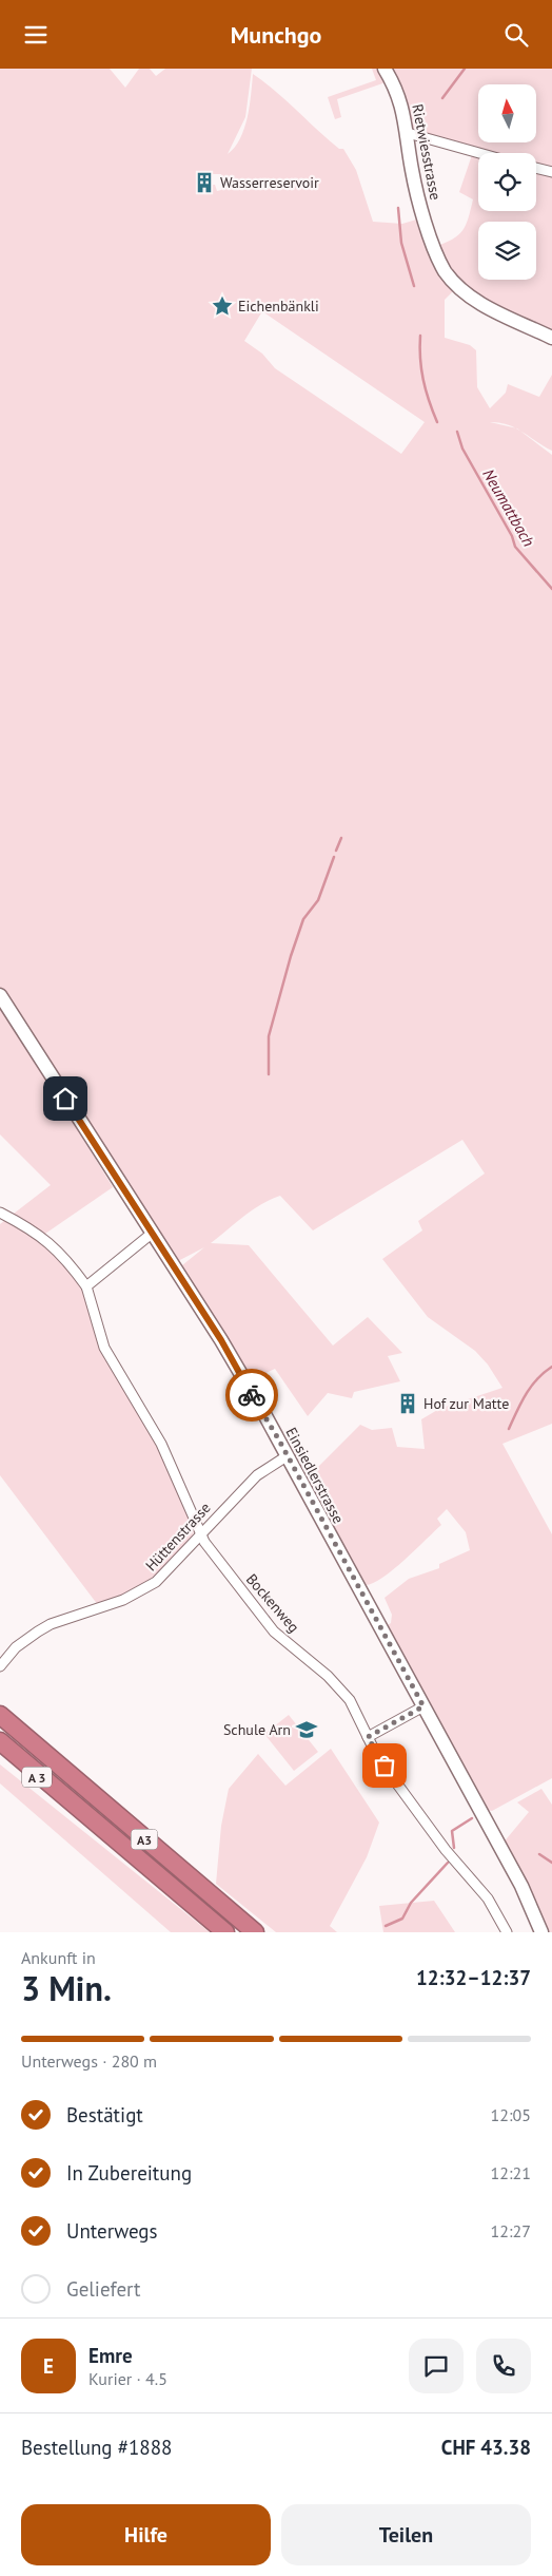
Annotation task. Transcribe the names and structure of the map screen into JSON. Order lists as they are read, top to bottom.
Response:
{
  "streets": {
    "highway": ["A 3", "A3"],
    "street": [
      "Rietwiesstrasse",
      "Einsiedlerstrasse",
      "Hüttenstrasse",
      "Bockenweg"
    ]
  },
  "crossings": [
    ["Einsiedlerstrasse", "Hüttenstrasse"],
    ["Hüttenstrasse", "Bockenweg"],
    ["A 3", "A3"]
  ],
  "water": ["Neumattbach"],
  "places": {
    "building": ["Wasserreservoir", "Hof zur Matte"],
    "place": ["Eichenbänkli"],
    "school or university": ["Schule Arn"]
  },
  "north": "top",
  "page": {
    "header": "Munchgo",
    "heading": ["3 Min.", "Ankunft in", "12:32–12:37"],
    "panel": [
      "Emre",
      "Kurier · 4.5",
      "Bestellung #1888",
      "CHF 43.38"
    ],
    "bar": "Unterwegs · 280 m",
    "list": [
      ["Bestätigt", "12:05"],
      ["In Zubereitung", "12:21"],
      ["Unterwegs", "12:27"],
      "Geliefert"
    ],
    "round": "E",
    "buttons": ["Hilfe", "Teilen"]
  }
}
